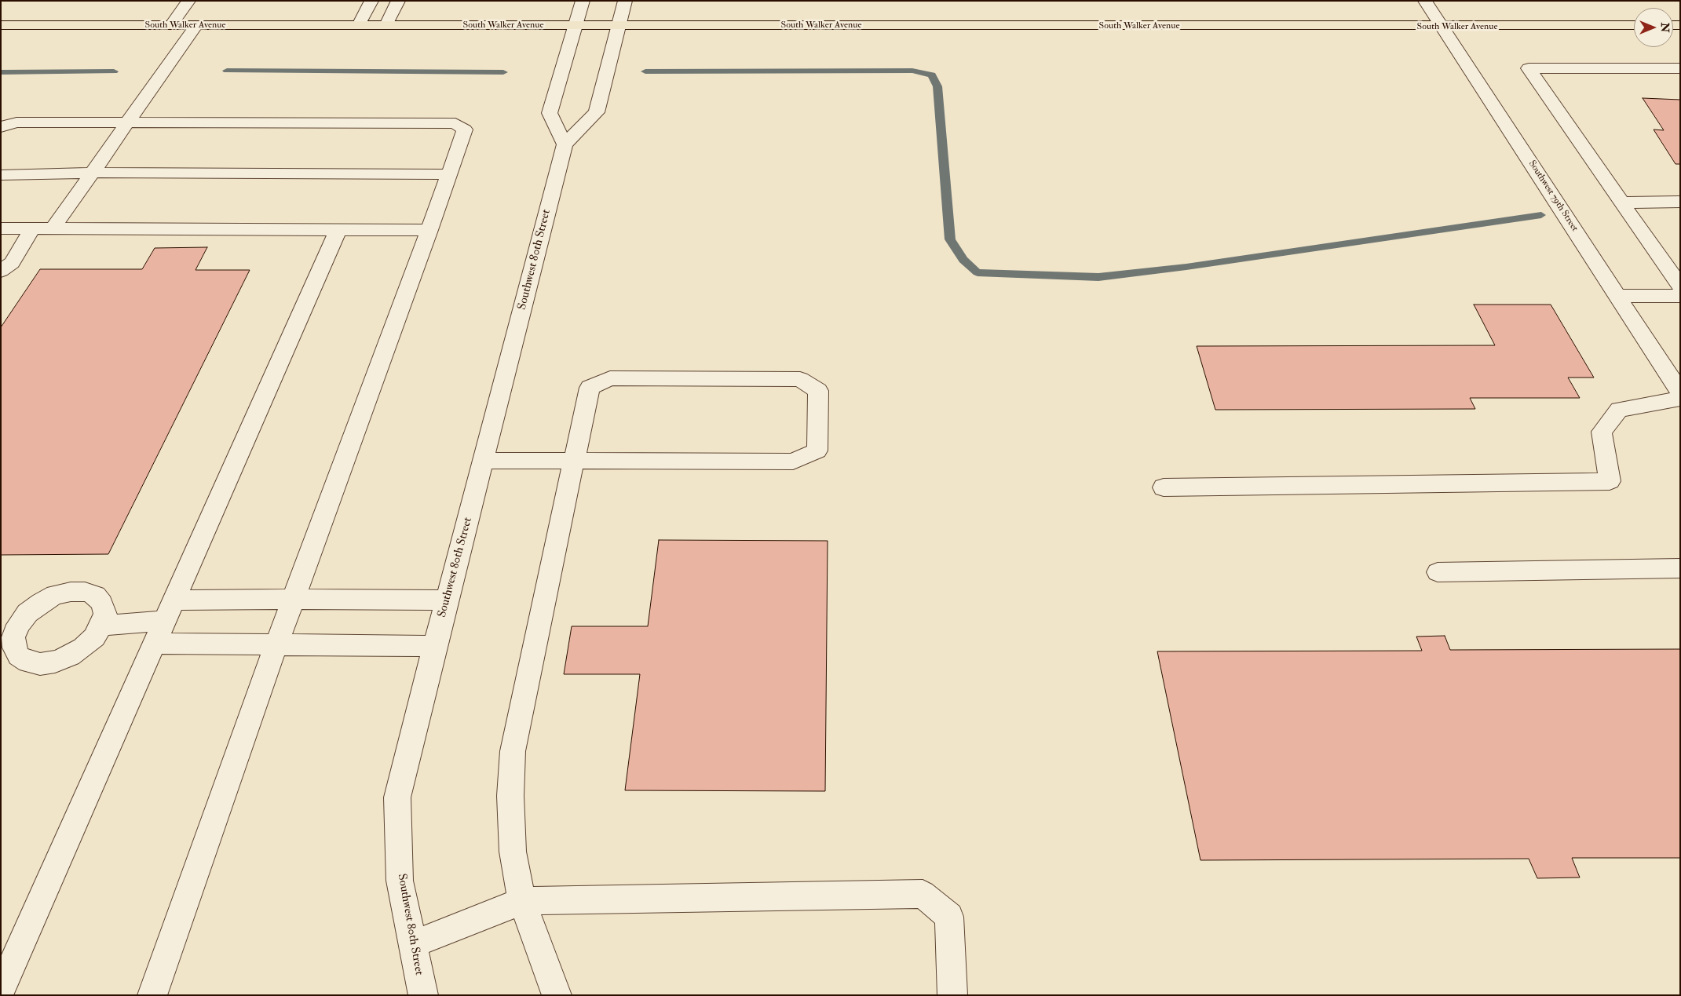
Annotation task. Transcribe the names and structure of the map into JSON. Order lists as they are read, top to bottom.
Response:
{
  "streets": {
    "main road": ["South Walker Avenue"],
    "street": ["Southwest 79th Street", "Southwest 80th Street"]
  },
  "crossings": [
    ["South Walker Avenue", "Southwest 79th Street"]
  ],
  "north": "right"
}
